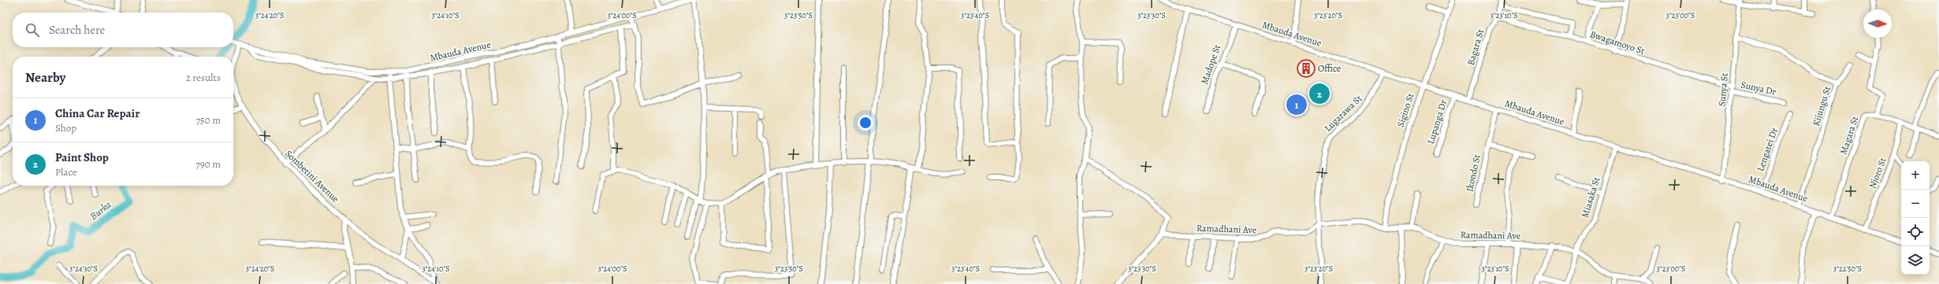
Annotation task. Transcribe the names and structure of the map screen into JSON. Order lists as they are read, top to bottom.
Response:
{
  "streets": {
    "street": [
      "Mbauda Avenue",
      "Bwagamoyo St",
      "Bagara St",
      "Madope St",
      "Sunya Dr",
      "Sunya St",
      "Kijungu St",
      "Sigino St",
      "Lugarawa St",
      "Lupanga Dr",
      "Magara St",
      "Lengatei Dr",
      "Ikondo St",
      "Njoro St",
      "Sombetini Avenue",
      "Miasaka St",
      "Ramadhani Ave"
    ]
  },
  "crossings": [
    ["Mbauda Avenue", "Bagara St"],
    ["Mbauda Avenue", "Madope St"],
    ["Mbauda Avenue", "Sunya St"],
    ["Mbauda Avenue", "Kijungu St"],
    ["Mbauda Avenue", "Sigino St"],
    ["Mbauda Avenue", "Lugarawa St"],
    ["Mbauda Avenue", "Lupanga Dr"],
    ["Mbauda Avenue", "Magara St"],
    ["Mbauda Avenue", "Lengatei Dr"],
    ["Mbauda Avenue", "Ikondo St"],
    ["Mbauda Avenue", "Njoro St"],
    ["Mbauda Avenue", "Sombetini Avenue"],
    ["Mbauda Avenue", "Miasaka St"],
    ["Bwagamoyo St", "Bagara St"],
    ["Bwagamoyo St", "Sunya Dr"],
    ["Bwagamoyo St", "Sunya St"],
    ["Sunya Dr", "Sunya St"],
    ["Sunya St", "Kijungu St"],
    ["Sigino St", "Ramadhani Ave"],
    ["Lugarawa St", "Ramadhani Ave"],
    ["Miasaka St", "Ramadhani Ave"]
  ],
  "water": ["Burka"],
  "places": {
    "building": ["Office"]
  },
  "north": "right",
  "page": {
    "search": "Search here",
    "heading": ["Nearby", "2 results"],
    "pins": ["2", "1"],
    "list": [
      {
        "mark": "1",
        "name": "China Car Repair",
        "note": "Shop",
        "value": "750 m"
      },
      {
        "mark": "2",
        "name": "Paint Shop",
        "note": "Place",
        "value": "790 m"
      }
    ],
    "map_buttons": ["+", "−"]
  },
  "coordinates": [
    "3°24'20\"S",
    "3°24'10\"S",
    "3°24'00\"S",
    "3°23'50\"S",
    "3°23'40\"S",
    "3°23'30\"S",
    "3°23'20\"S",
    "3°23'10\"S",
    "3°23'00\"S",
    "3°24'30\"S",
    "3°22'50\"S"
  ]
}
